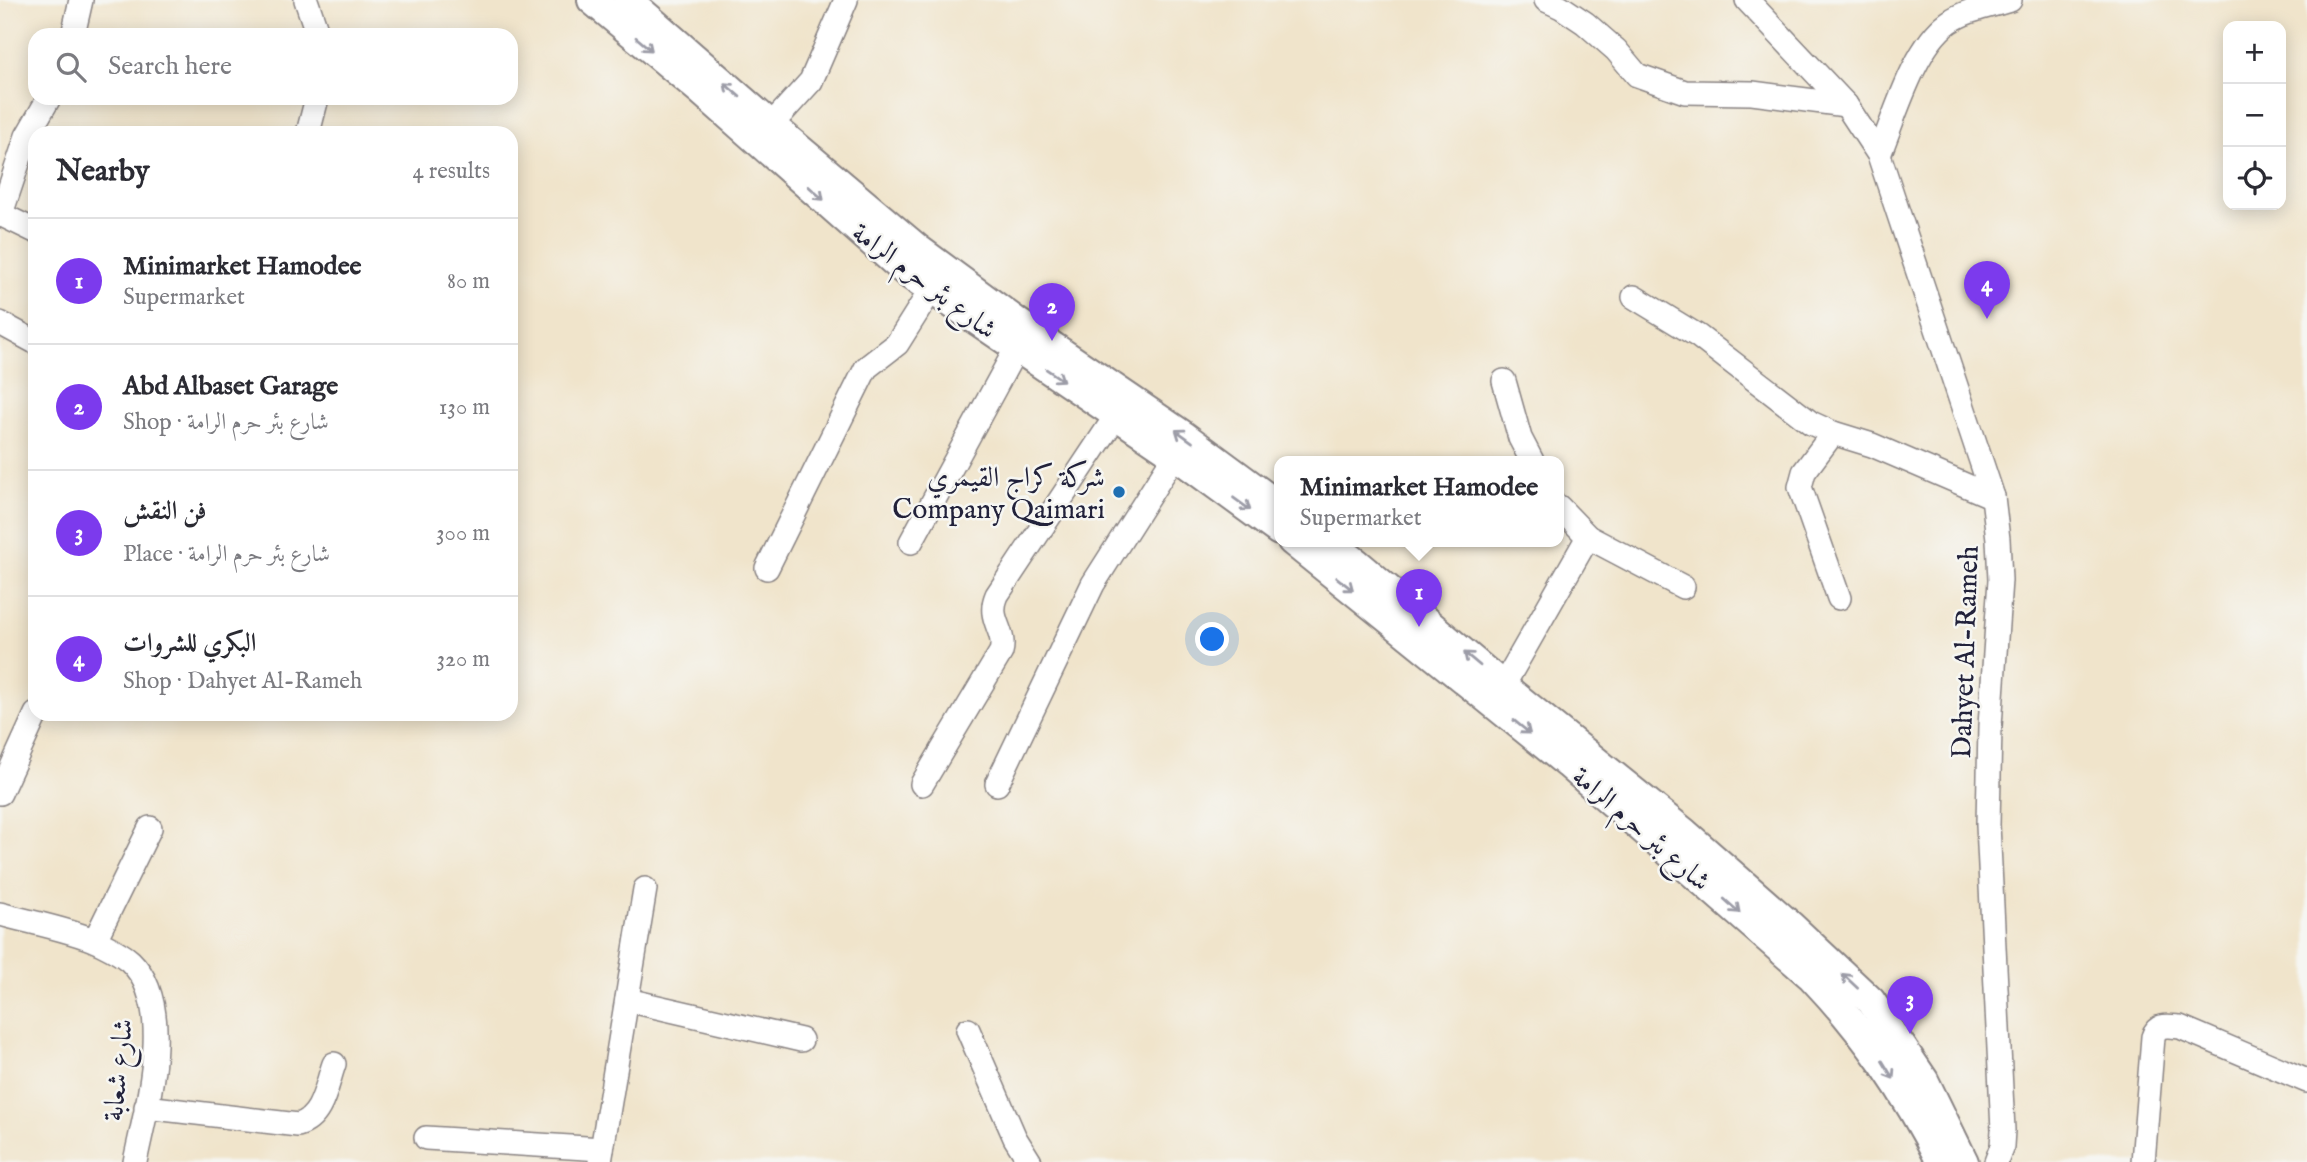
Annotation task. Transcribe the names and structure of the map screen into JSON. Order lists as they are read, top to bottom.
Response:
{
  "streets": {
    "main road": ["شارع بئر حرم الرامة"],
    "street": ["Dahyet Al-Rameh", "شارع شعابة"]
  },
  "places": ["شركة كراج القيمري Company Qaimari"],
  "page": {
    "map_buttons": ["+", "−"],
    "search": "Search here",
    "heading": ["Nearby", "4 results"],
    "list": [
      {
        "mark": "1",
        "name": "Minimarket Hamodee",
        "note": "Supermarket",
        "value": "80 m"
      },
      {
        "mark": "2",
        "name": "Abd Albaset Garage",
        "note": "Shop · شارع بئر حرم الرامة",
        "value": "130 m"
      },
      {
        "mark": "3",
        "name": "فن النقش",
        "note": "Place · شارع بئر حرم الرامة",
        "value": "300 m"
      },
      {
        "mark": "4",
        "name": "البكري للشروات",
        "note": "Shop · Dahyet Al-Rameh",
        "value": "320 m"
      }
    ],
    "pins": [
      "4",
      "2",
      "1",
      "3"
    ],
    "popup": ["Minimarket Hamodee", "Supermarket"]
  }
}
